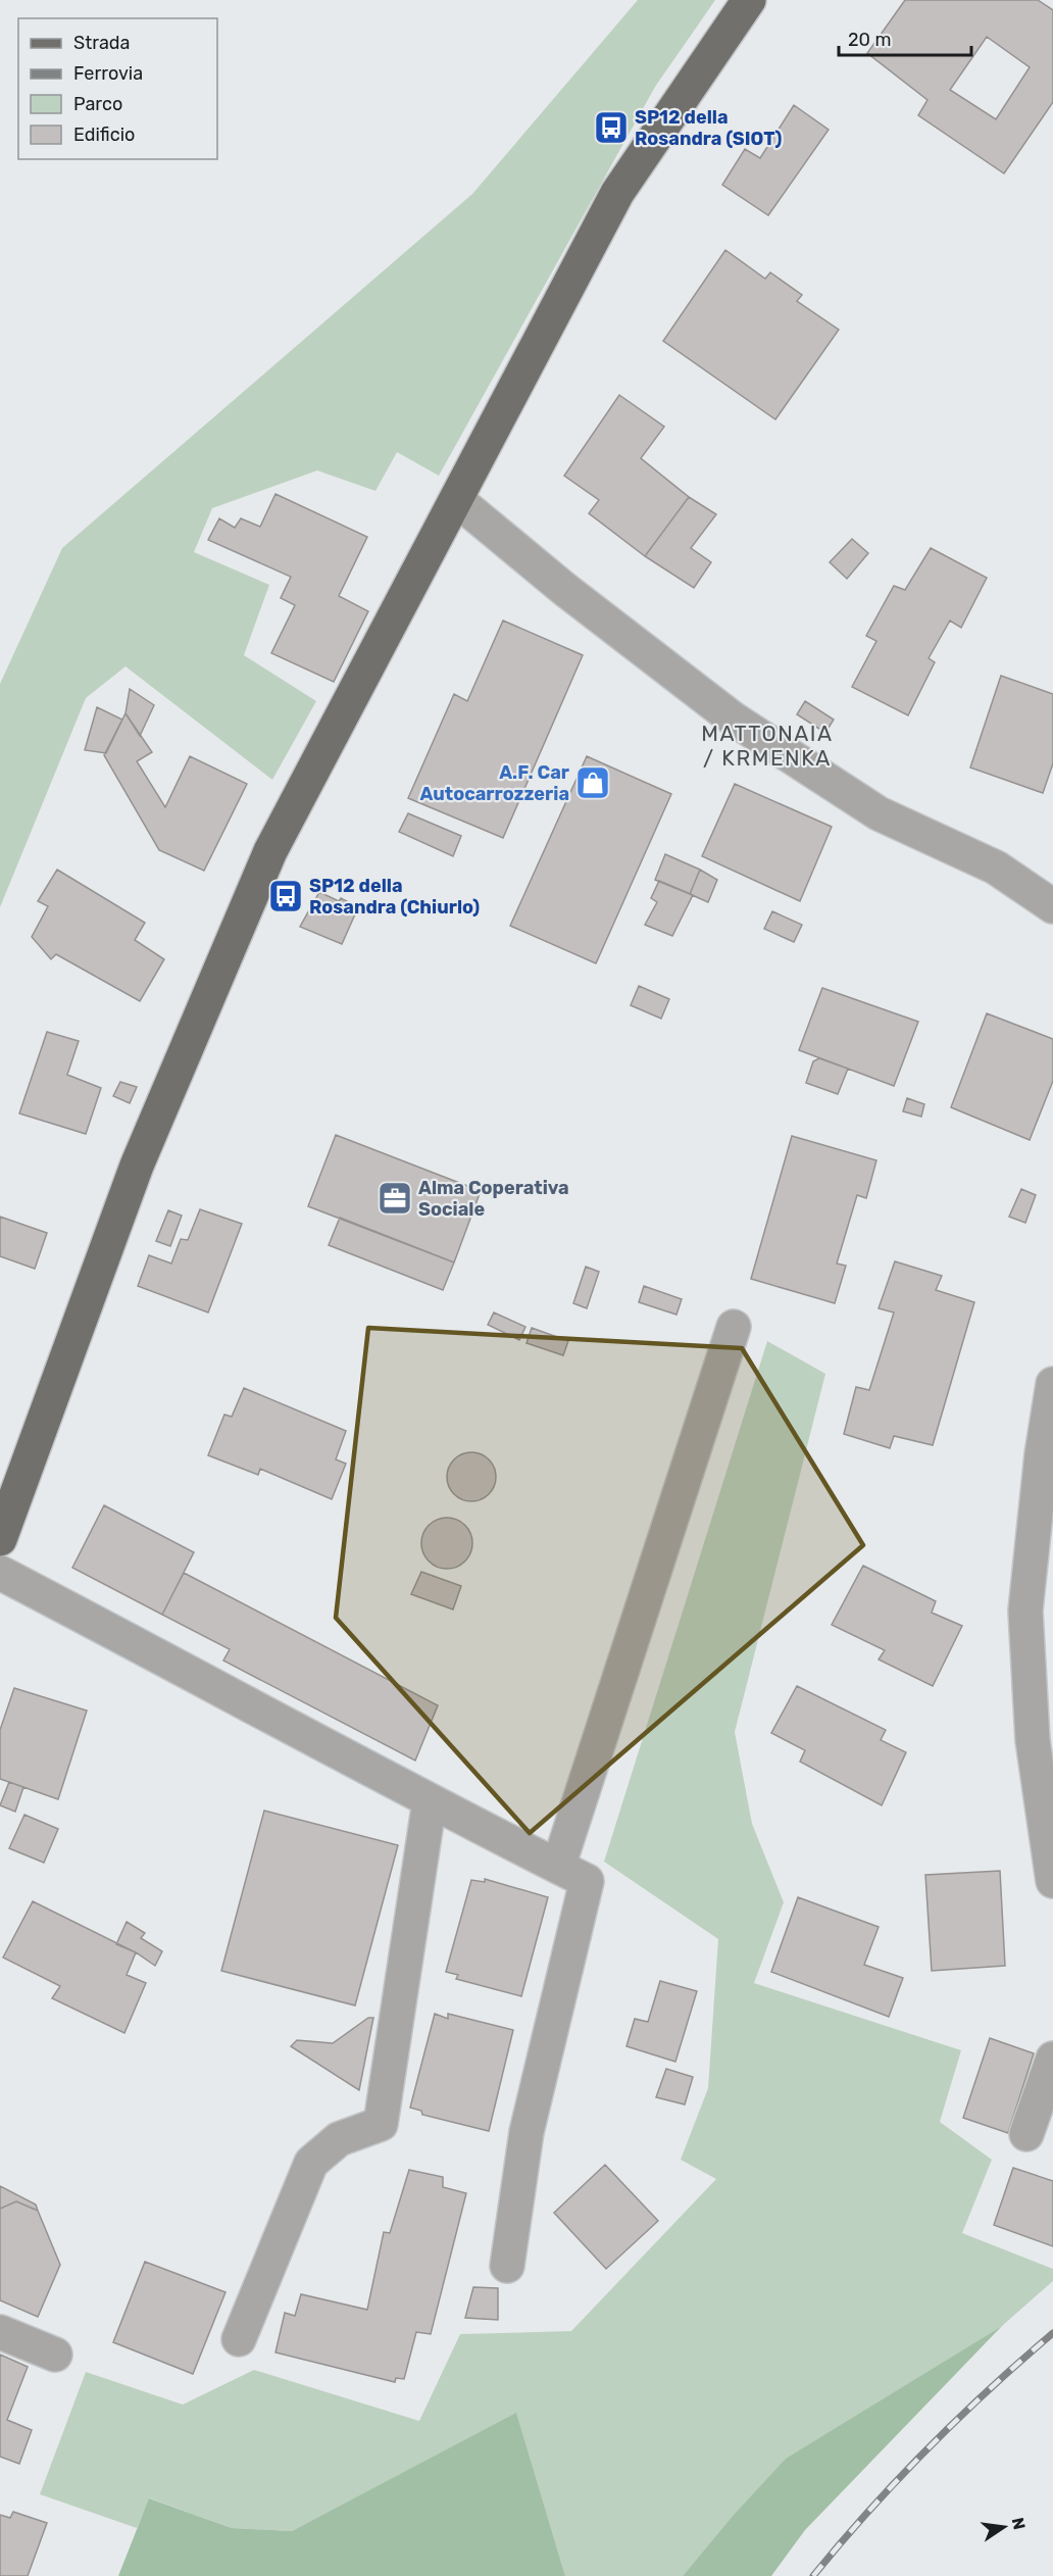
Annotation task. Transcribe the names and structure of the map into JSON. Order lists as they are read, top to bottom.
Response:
{
  "districts": ["MATTONAIA / KRMENKA"],
  "places": {
    "bus stop": ["SP12 della Rosandra (SIOT)", "SP12 della Rosandra (Chiurlo)"],
    "shop": ["A.F. Car Autocarrozzeria"],
    "office": ["Alma Coperativa Sociale"]
  },
  "legend": [
    "Strada",
    "Ferrovia",
    "Parco",
    "Edificio"
  ],
  "scale_bar": "20 m",
  "north": "right"
}
